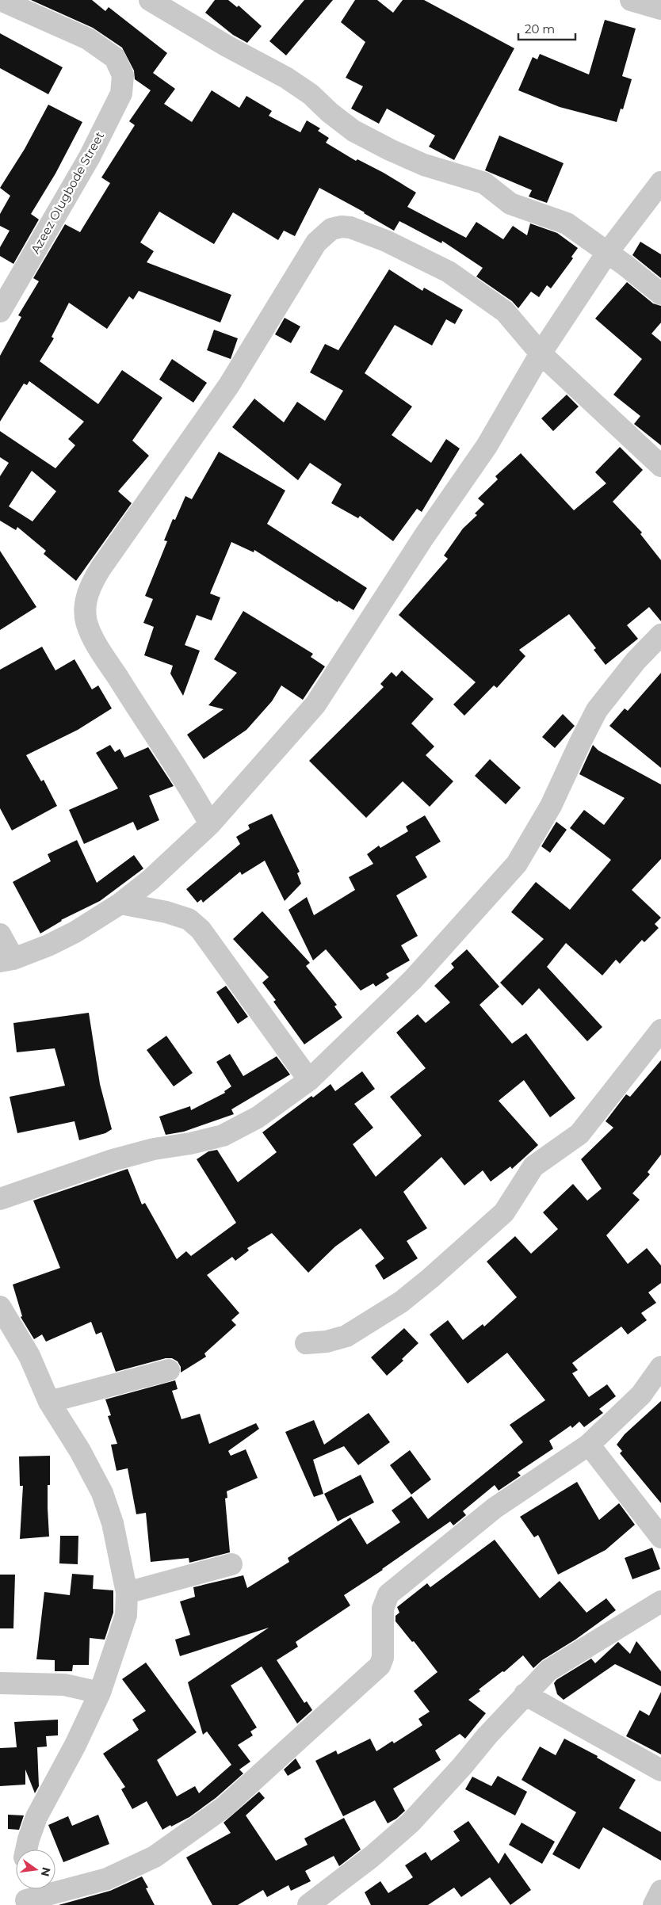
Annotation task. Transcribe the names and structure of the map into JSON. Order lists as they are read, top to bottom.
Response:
{
  "streets": {
    "street": ["Azeez Olugbode Street"]
  },
  "scale_bar": "20 m",
  "north": "right"
}
